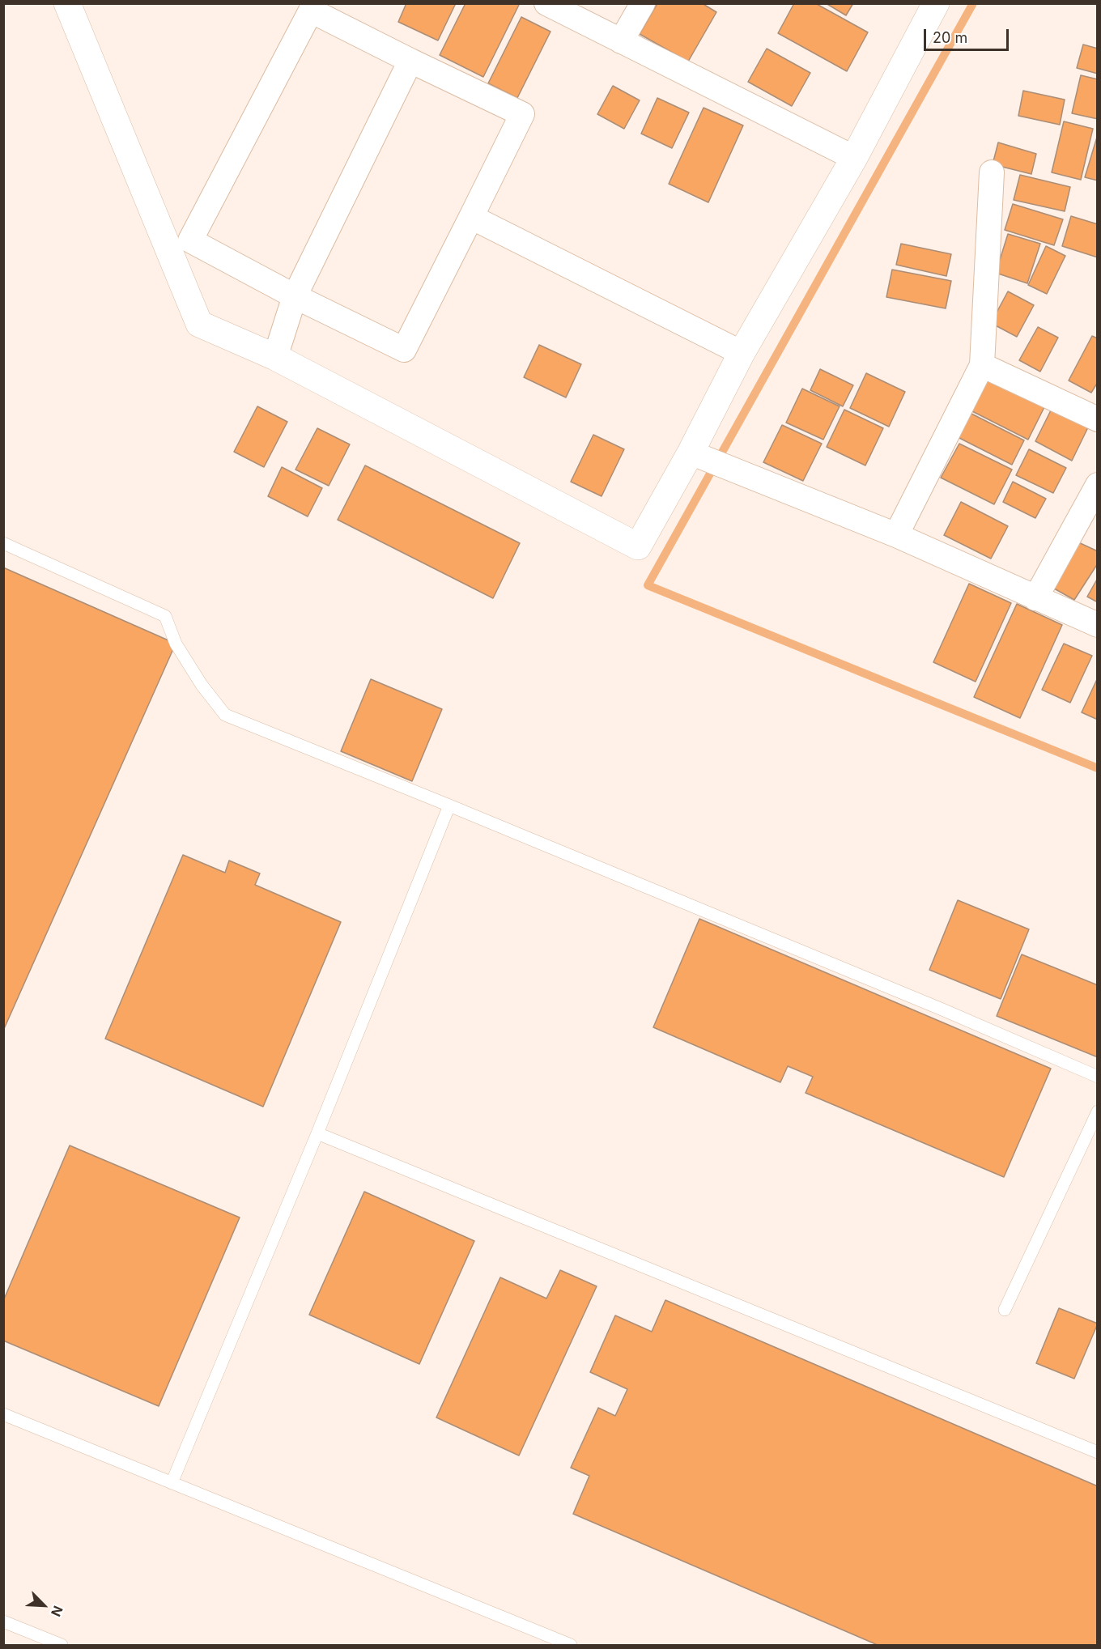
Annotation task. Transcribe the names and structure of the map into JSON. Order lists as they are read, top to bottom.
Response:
{
  "scale_bar": "20 m",
  "north": "bottom right"
}
